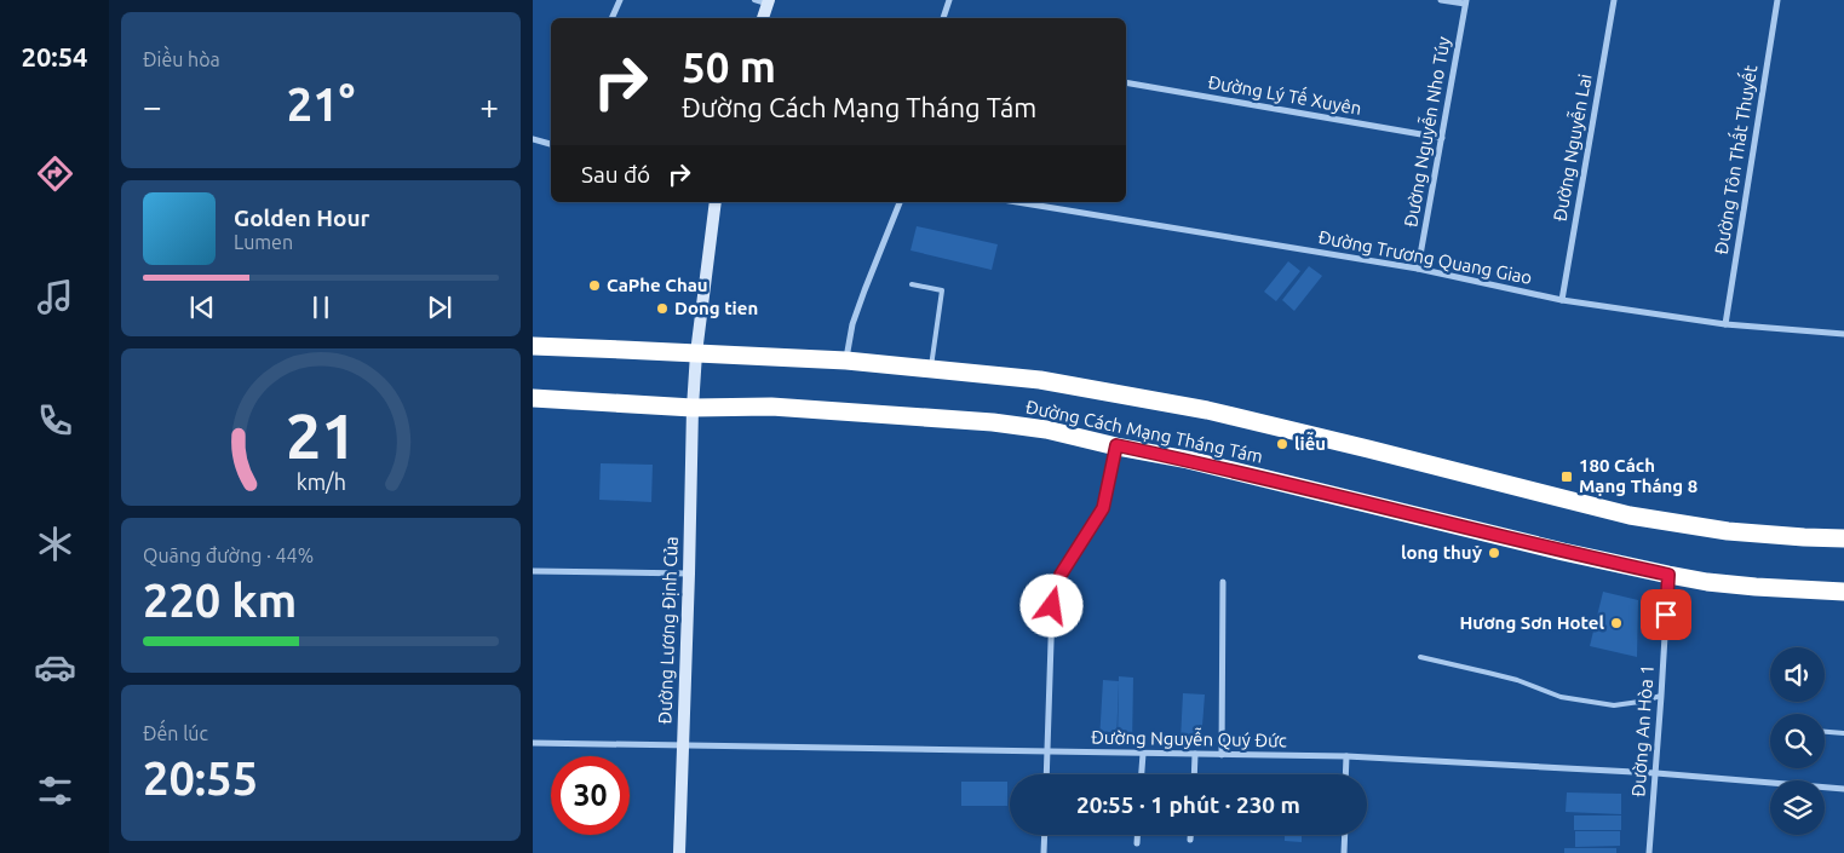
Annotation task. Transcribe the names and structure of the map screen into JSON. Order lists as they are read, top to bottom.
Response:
{
  "streets": {
    "highway": ["Đường Cách Mạng Tháng Tám"],
    "street": [
      "Đường Lý Tế Xuyên",
      "Đường Nguyễn Nho Túy",
      "Đường Nguyễn Lai",
      "Đường Tôn Thất Thuyết",
      "Đường Trương Quang Giao",
      "Đường Lương Định Của",
      "Đường An Hòa 1",
      "Đường Nguyễn Quý Đức"
    ]
  },
  "crossings": [
    ["Đường Lý Tế Xuyên", "Đường Nguyễn Nho Túy"],
    ["Đường Nguyễn Nho Túy", "Đường Trương Quang Giao"],
    ["Đường Nguyễn Lai", "Đường Trương Quang Giao"],
    ["Đường Tôn Thất Thuyết", "Đường Trương Quang Giao"],
    ["Đường Cách Mạng Tháng Tám", "Đường Lương Định Của"],
    ["Đường Cách Mạng Tháng Tám", "Đường An Hòa 1"],
    ["Đường Lương Định Của", "Đường Nguyễn Quý Đức"],
    ["Đường An Hòa 1", "Đường Nguyễn Quý Đức"]
  ],
  "places": {
    "other": [
      "CaPhe Chau",
      "Dong tien",
      "liễu",
      "long thuỷ",
      "Hương Sơn Hotel"
    ],
    "transit": ["180 Cách Mạng Tháng 8"]
  },
  "page": {
    "tabs": "20:54",
    "tile": [
      "Điều hòa",
      ["Quãng đường · 44%", "220 km"],
      ["Đến lúc", "20:55"]
    ],
    "turn": ["50 m", "Đường Cách Mạng Tháng Tám"],
    "heat": ["−", "21°", "+"],
    "then": "Sau đó",
    "song": ["Golden Hour", "Lumen"],
    "limit": "30",
    "trip": "20:55 · 1 phút · 230 m",
    "gauge": ["21", "km/h"]
  }
}
